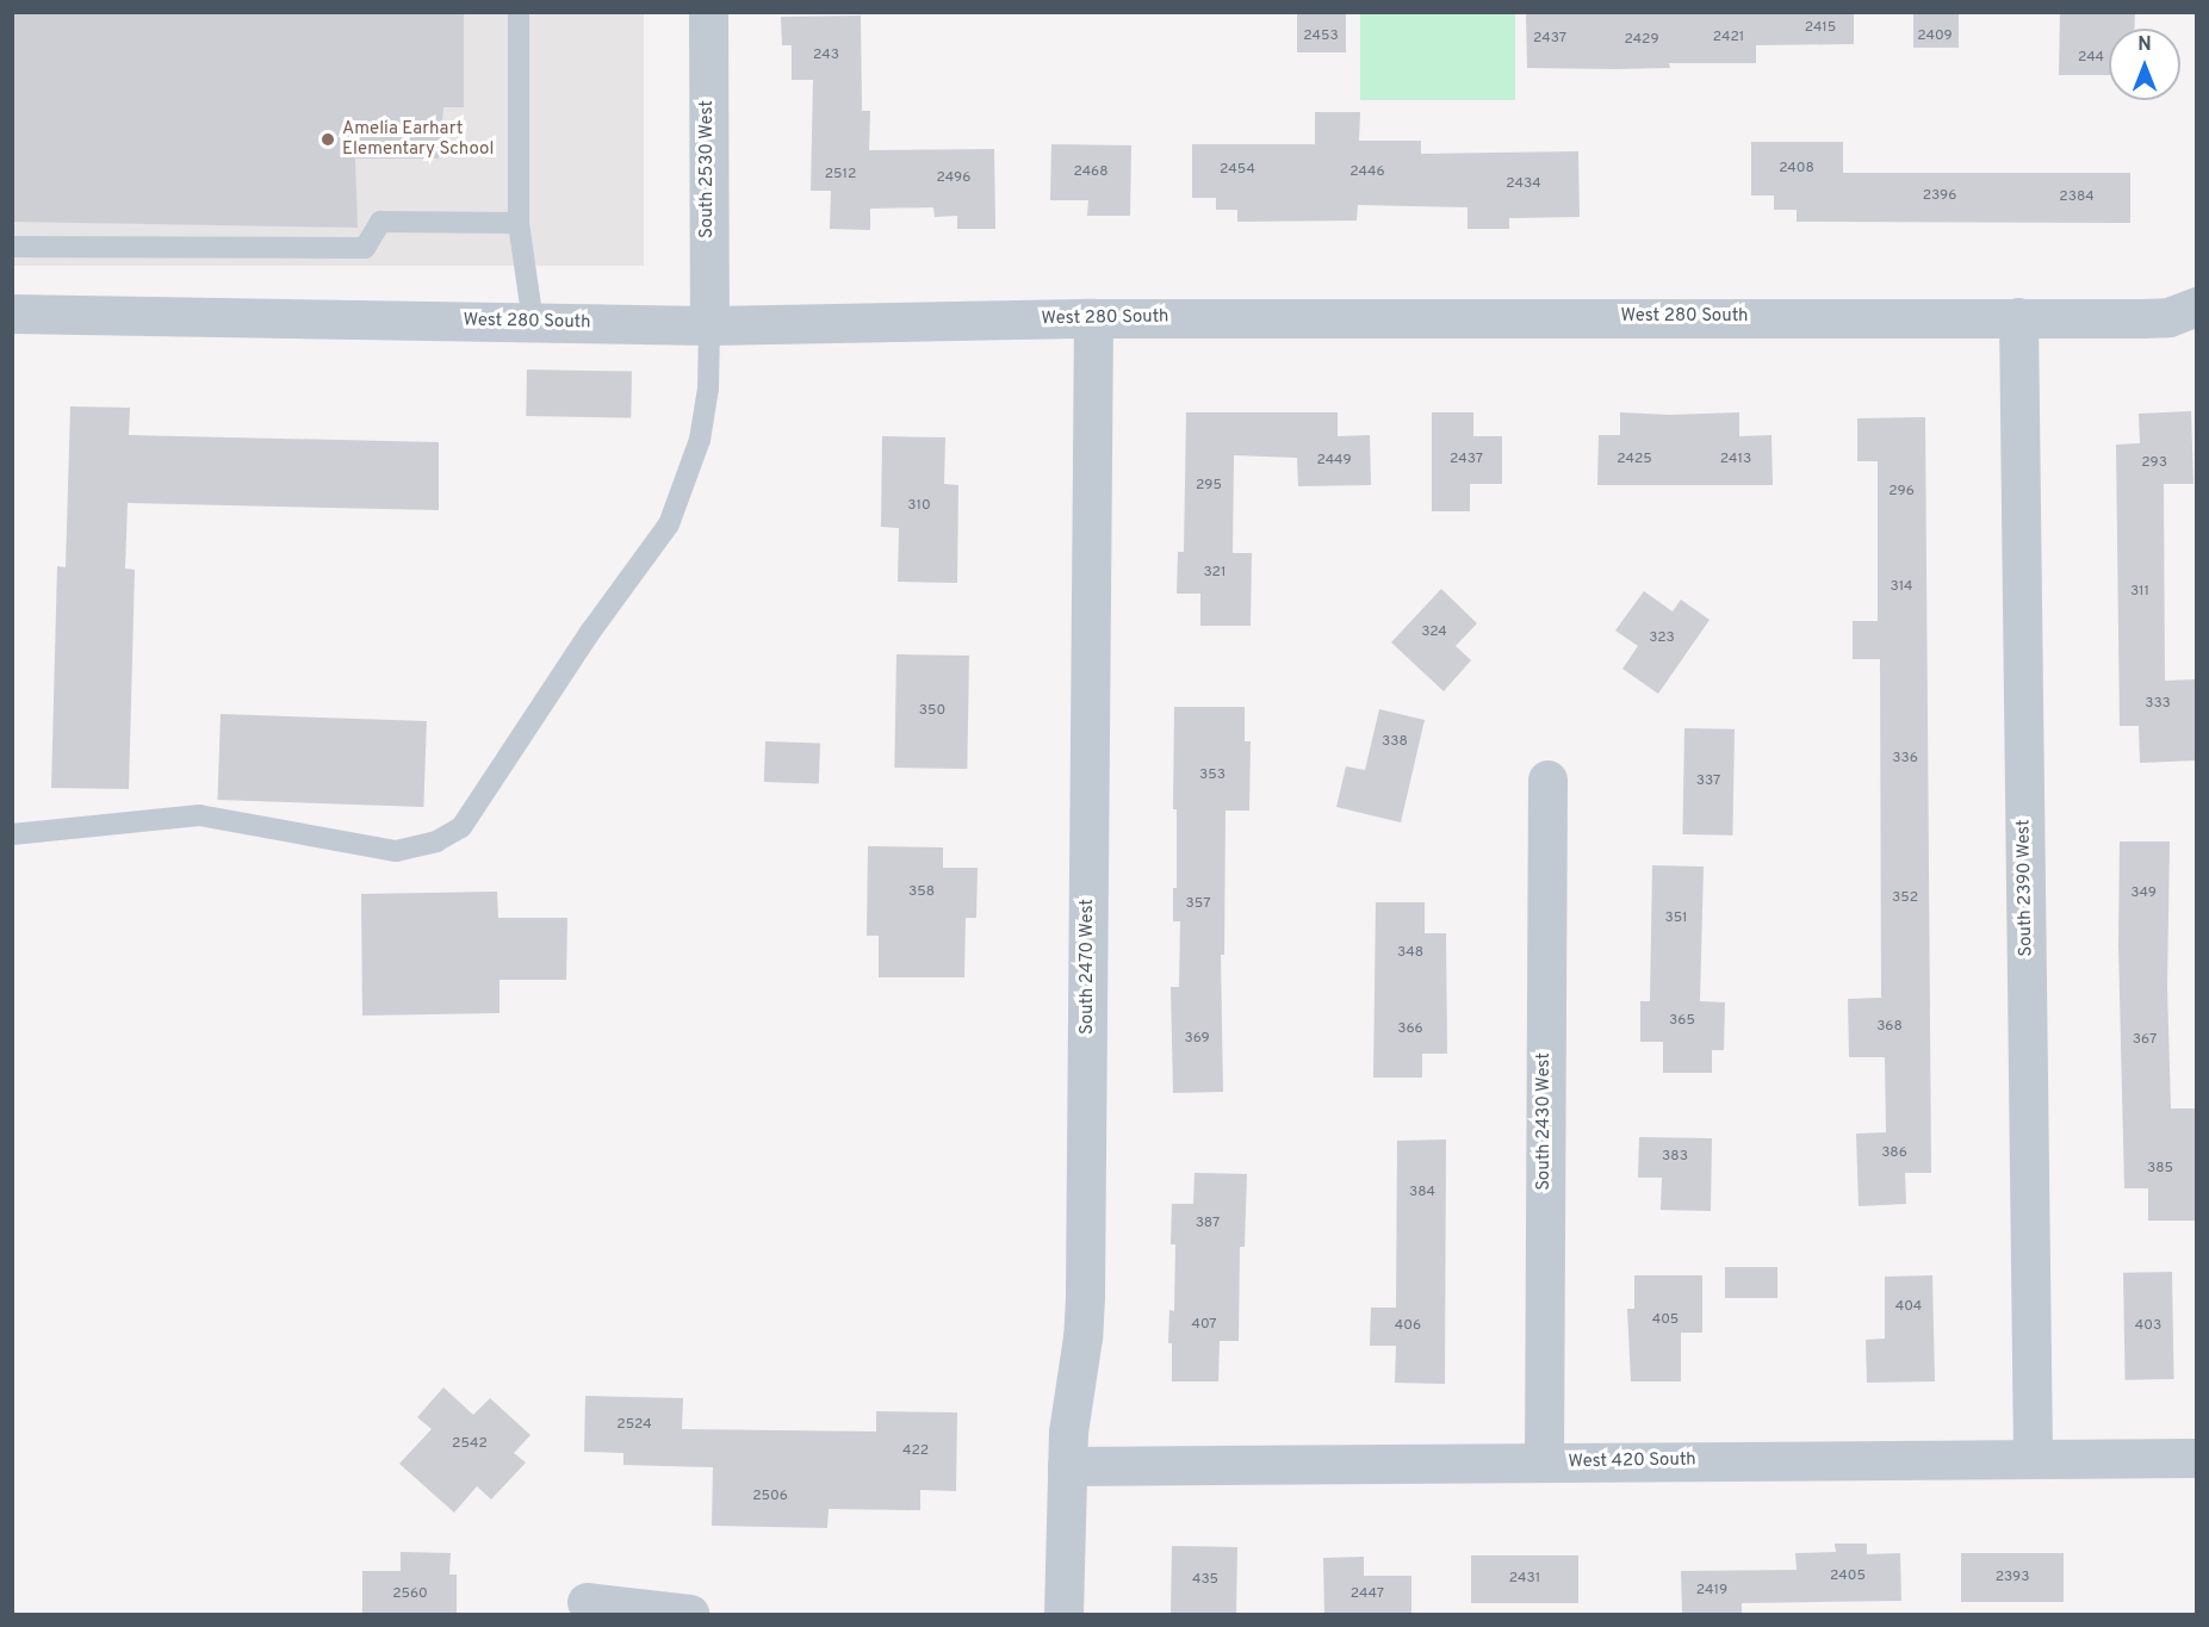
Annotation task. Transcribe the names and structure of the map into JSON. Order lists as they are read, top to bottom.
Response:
{
  "streets": {
    "street": [
      "South 2530 West",
      "West 280 South",
      "South 2390 West",
      "South 2470 West",
      "South 2430 West",
      "West 420 South"
    ]
  },
  "crossings": [
    ["South 2530 West", "West 280 South"],
    ["West 280 South", "South 2390 West"],
    ["West 280 South", "South 2470 West"],
    ["South 2390 West", "West 420 South"],
    ["South 2470 West", "West 420 South"],
    ["South 2430 West", "West 420 South"]
  ],
  "places": ["Amelia Earhart Elementary School"],
  "house_numbers": [
    "2415",
    "2453",
    "2409",
    "2421",
    "2437",
    "2429",
    "243",
    "244",
    "2408",
    "2454",
    "2468",
    "2446",
    "2512",
    "2496",
    "2434",
    "2396",
    "2384",
    "2437",
    "2425",
    "2413",
    "2449",
    "293",
    "295",
    "296",
    "310",
    "321",
    "314",
    "311",
    "324",
    "323",
    "333",
    "350",
    "338",
    "336",
    "353",
    "337",
    "358",
    "349",
    "352",
    "357",
    "351",
    "348",
    "365",
    "368",
    "366",
    "369",
    "367",
    "386",
    "383",
    "385",
    "384",
    "387",
    "404",
    "405",
    "407",
    "406",
    "403",
    "2524",
    "2542",
    "422",
    "2506",
    "2405",
    "2393",
    "2431",
    "435",
    "2419",
    "2560",
    "2447"
  ],
  "north": "top"
}
